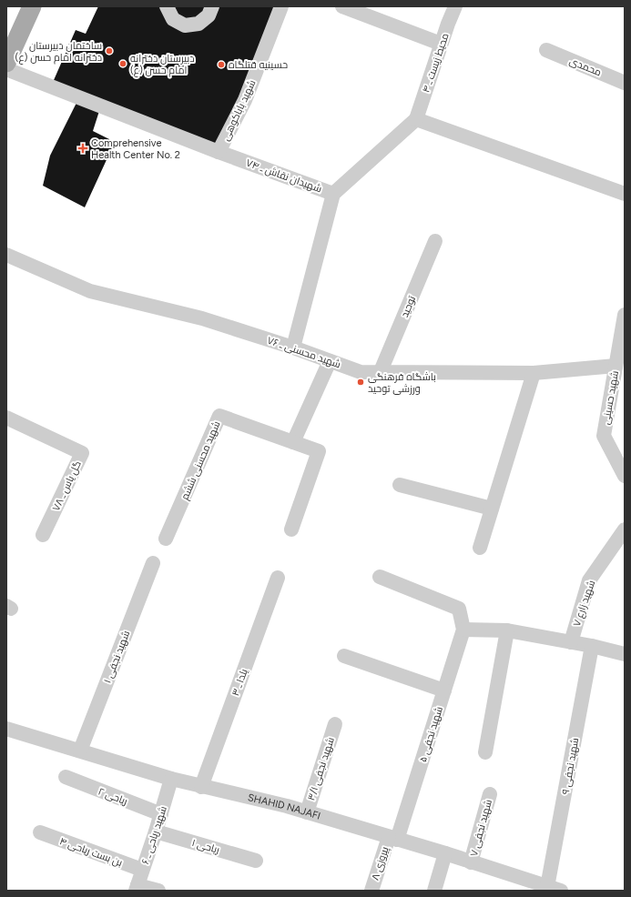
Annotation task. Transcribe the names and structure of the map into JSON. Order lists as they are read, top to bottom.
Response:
{
  "streets": {
    "street": [
      "محیط زیست ـ ۴",
      "محمدی",
      "شهید باباکوهی",
      "شهیدان نقاش ـ ۷۴",
      "توحید",
      "شهید محسنی ـ ۷۶",
      "شهید حسینی",
      "شهید محسنی ششم",
      "گل یاس ـ ۷۸",
      "شهید زارع ۷",
      "شهید نجفی ۱",
      "یلدا ـ ۳",
      "شهید نجفی ۵",
      "شهید نجفی ۹",
      "شهید نجفی ۳/۱",
      "ریاحی ۲",
      "SHAHID NAJAFI",
      "شهید نجفی ۷",
      "شهید ریاحی ـ ۶",
      "ریاحی ۱",
      "بن بست ریاحی ۴",
      "پیروزی ۸"
    ]
  },
  "crossings": [
    ["محیط زیست ـ ۴", "شهیدان نقاش ـ ۷۴"],
    ["شهید باباکوهی", "شهیدان نقاش ـ ۷۴"],
    ["توحید", "شهید محسنی ـ ۷۶"],
    ["شهید محسنی ـ ۷۶", "شهید حسینی"],
    ["شهید نجفی ۱", "SHAHID NAJAFI"],
    ["یلدا ـ ۳", "SHAHID NAJAFI"],
    ["شهید نجفی ۵", "SHAHID NAJAFI"],
    ["شهید نجفی ۵", "پیروزی ۸"],
    ["شهید نجفی ۹", "SHAHID NAJAFI"],
    ["شهید نجفی ۳/۱", "SHAHID NAJAFI"],
    ["ریاحی ۲", "شهید ریاحی ـ ۶"],
    ["SHAHID NAJAFI", "شهید نجفی ۷"],
    ["SHAHID NAJAFI", "شهید ریاحی ـ ۶"],
    ["SHAHID NAJAFI", "پیروزی ۸"],
    ["شهید ریاحی ـ ۶", "ریاحی ۱"],
    ["شهید ریاحی ـ ۶", "بن بست ریاحی ۴"]
  ],
  "places": {
    "other": [
      "ساختمان دبیرستان دخترانه امام حسن (ع)",
      "دبیرستان دخترانه امام حسن (ع)",
      "حسینیه قتلگاه",
      "باشگاه فرهنگی ورزشی توحید"
    ],
    "health": ["Comprehensive Health Center No. 2"]
  }
}
